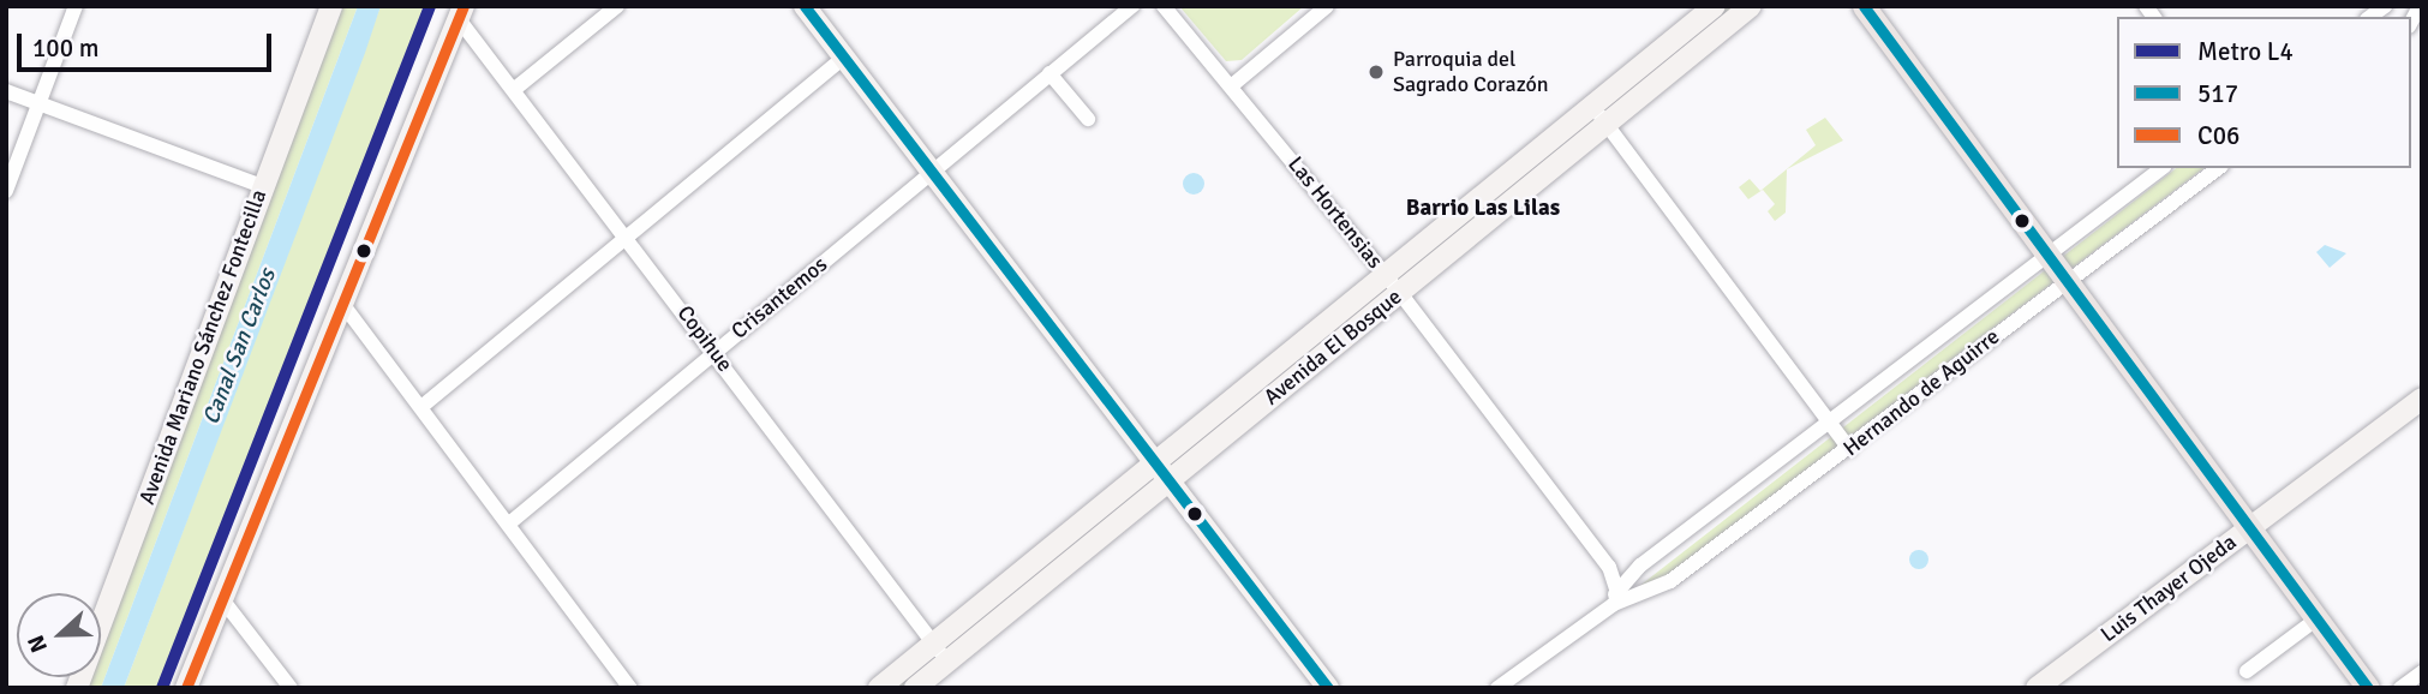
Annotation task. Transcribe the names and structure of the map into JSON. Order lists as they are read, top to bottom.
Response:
{
  "streets": {
    "street": [
      "Las Hortensias",
      "Crisantemos",
      "Copihue",
      "Avenida Mariano Sánchez Fontecilla",
      "Avenida El Bosque",
      "Hernando de Aguirre",
      "Luis Thayer Ojeda"
    ]
  },
  "crossings": [
    ["Las Hortensias", "Avenida El Bosque"],
    ["Las Hortensias", "Hernando de Aguirre"],
    ["Crisantemos", "Copihue"],
    ["Copihue", "Avenida El Bosque"]
  ],
  "districts": ["Barrio Las Lilas"],
  "water": ["Canal San Carlos"],
  "places": ["Parroquia del Sagrado Corazón"],
  "lines": ["metro line L4", "transit line 517", "transit line C06"],
  "legend": ["Metro L4", "517", "C06"],
  "scale_bar": "100 m",
  "north": "left"
}
